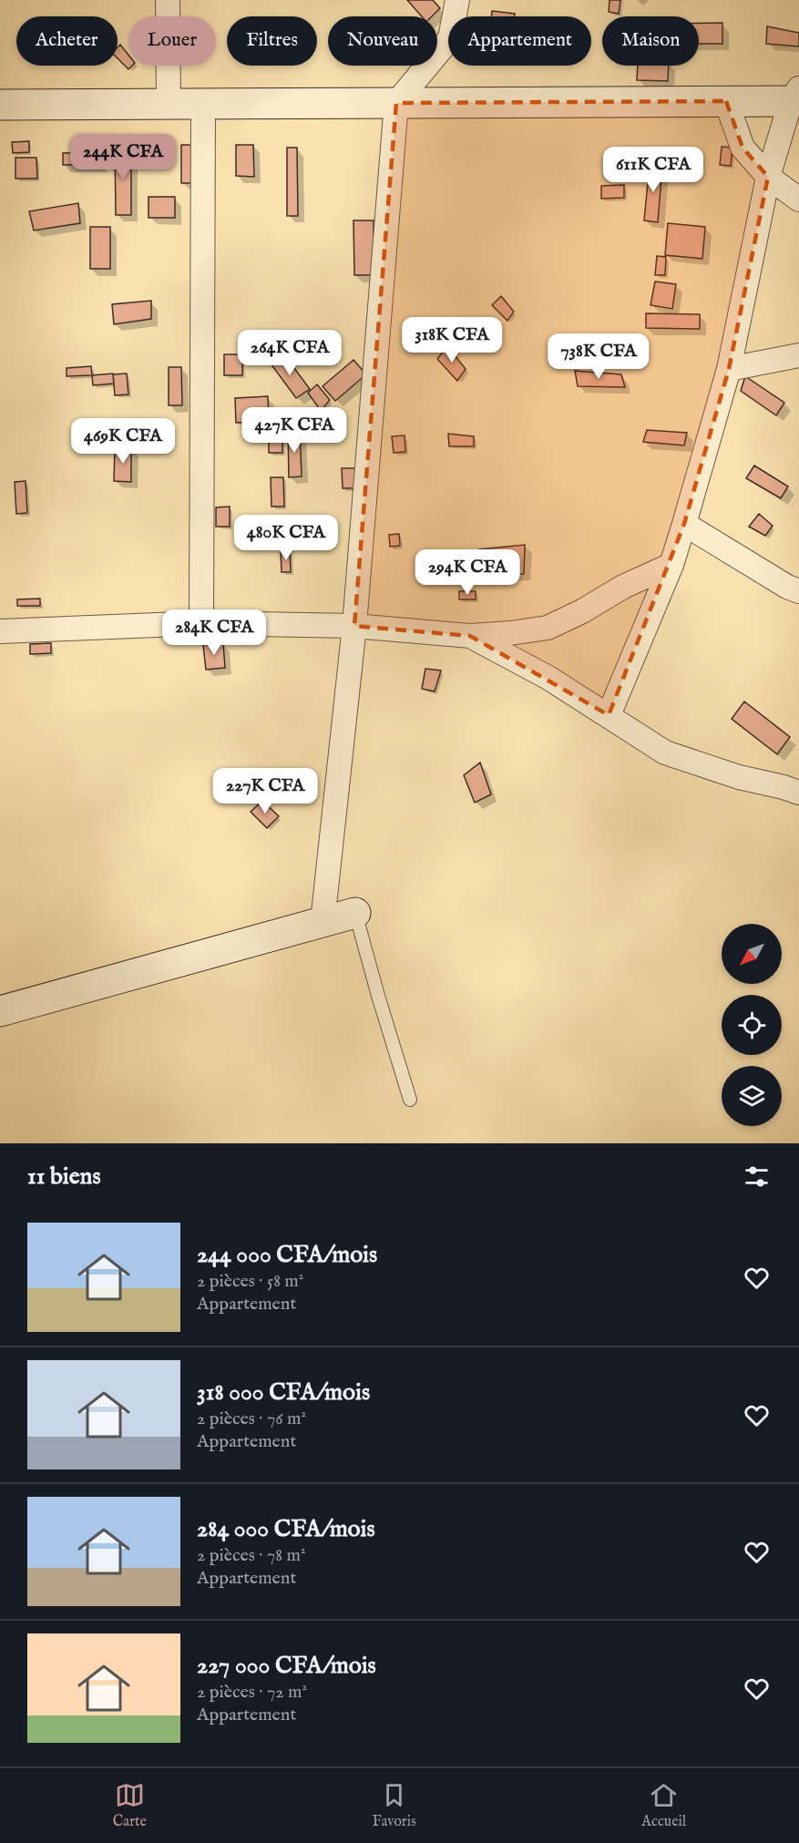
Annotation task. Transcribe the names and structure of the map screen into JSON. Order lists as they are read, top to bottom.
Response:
{
  "north": "bottom left",
  "page": {
    "chip": [
      "Acheter",
      "Louer",
      "Filtres",
      "Nouveau",
      "Appartement",
      "Maison"
    ],
    "price": [
      "244K CFA",
      "611K CFA",
      "318K CFA",
      "264K CFA",
      "738K CFA",
      "427K CFA",
      "469K CFA",
      "480K CFA",
      "294K CFA",
      "284K CFA",
      "227K CFA"
    ],
    "heading": "11 biens",
    "list": [
      {
        "name": "244 000 CFA/mois",
        "note": "2 pièces · 58 m² · Appartement"
      },
      {
        "name": "318 000 CFA/mois",
        "note": "2 pièces · 76 m² · Appartement"
      },
      {
        "name": "284 000 CFA/mois",
        "note": "2 pièces · 78 m² · Appartement"
      },
      {
        "name": "227 000 CFA/mois",
        "note": "2 pièces · 72 m² · Appartement"
      }
    ],
    "tabs": ["Carte", "Favoris", "Accueil"]
  }
}
